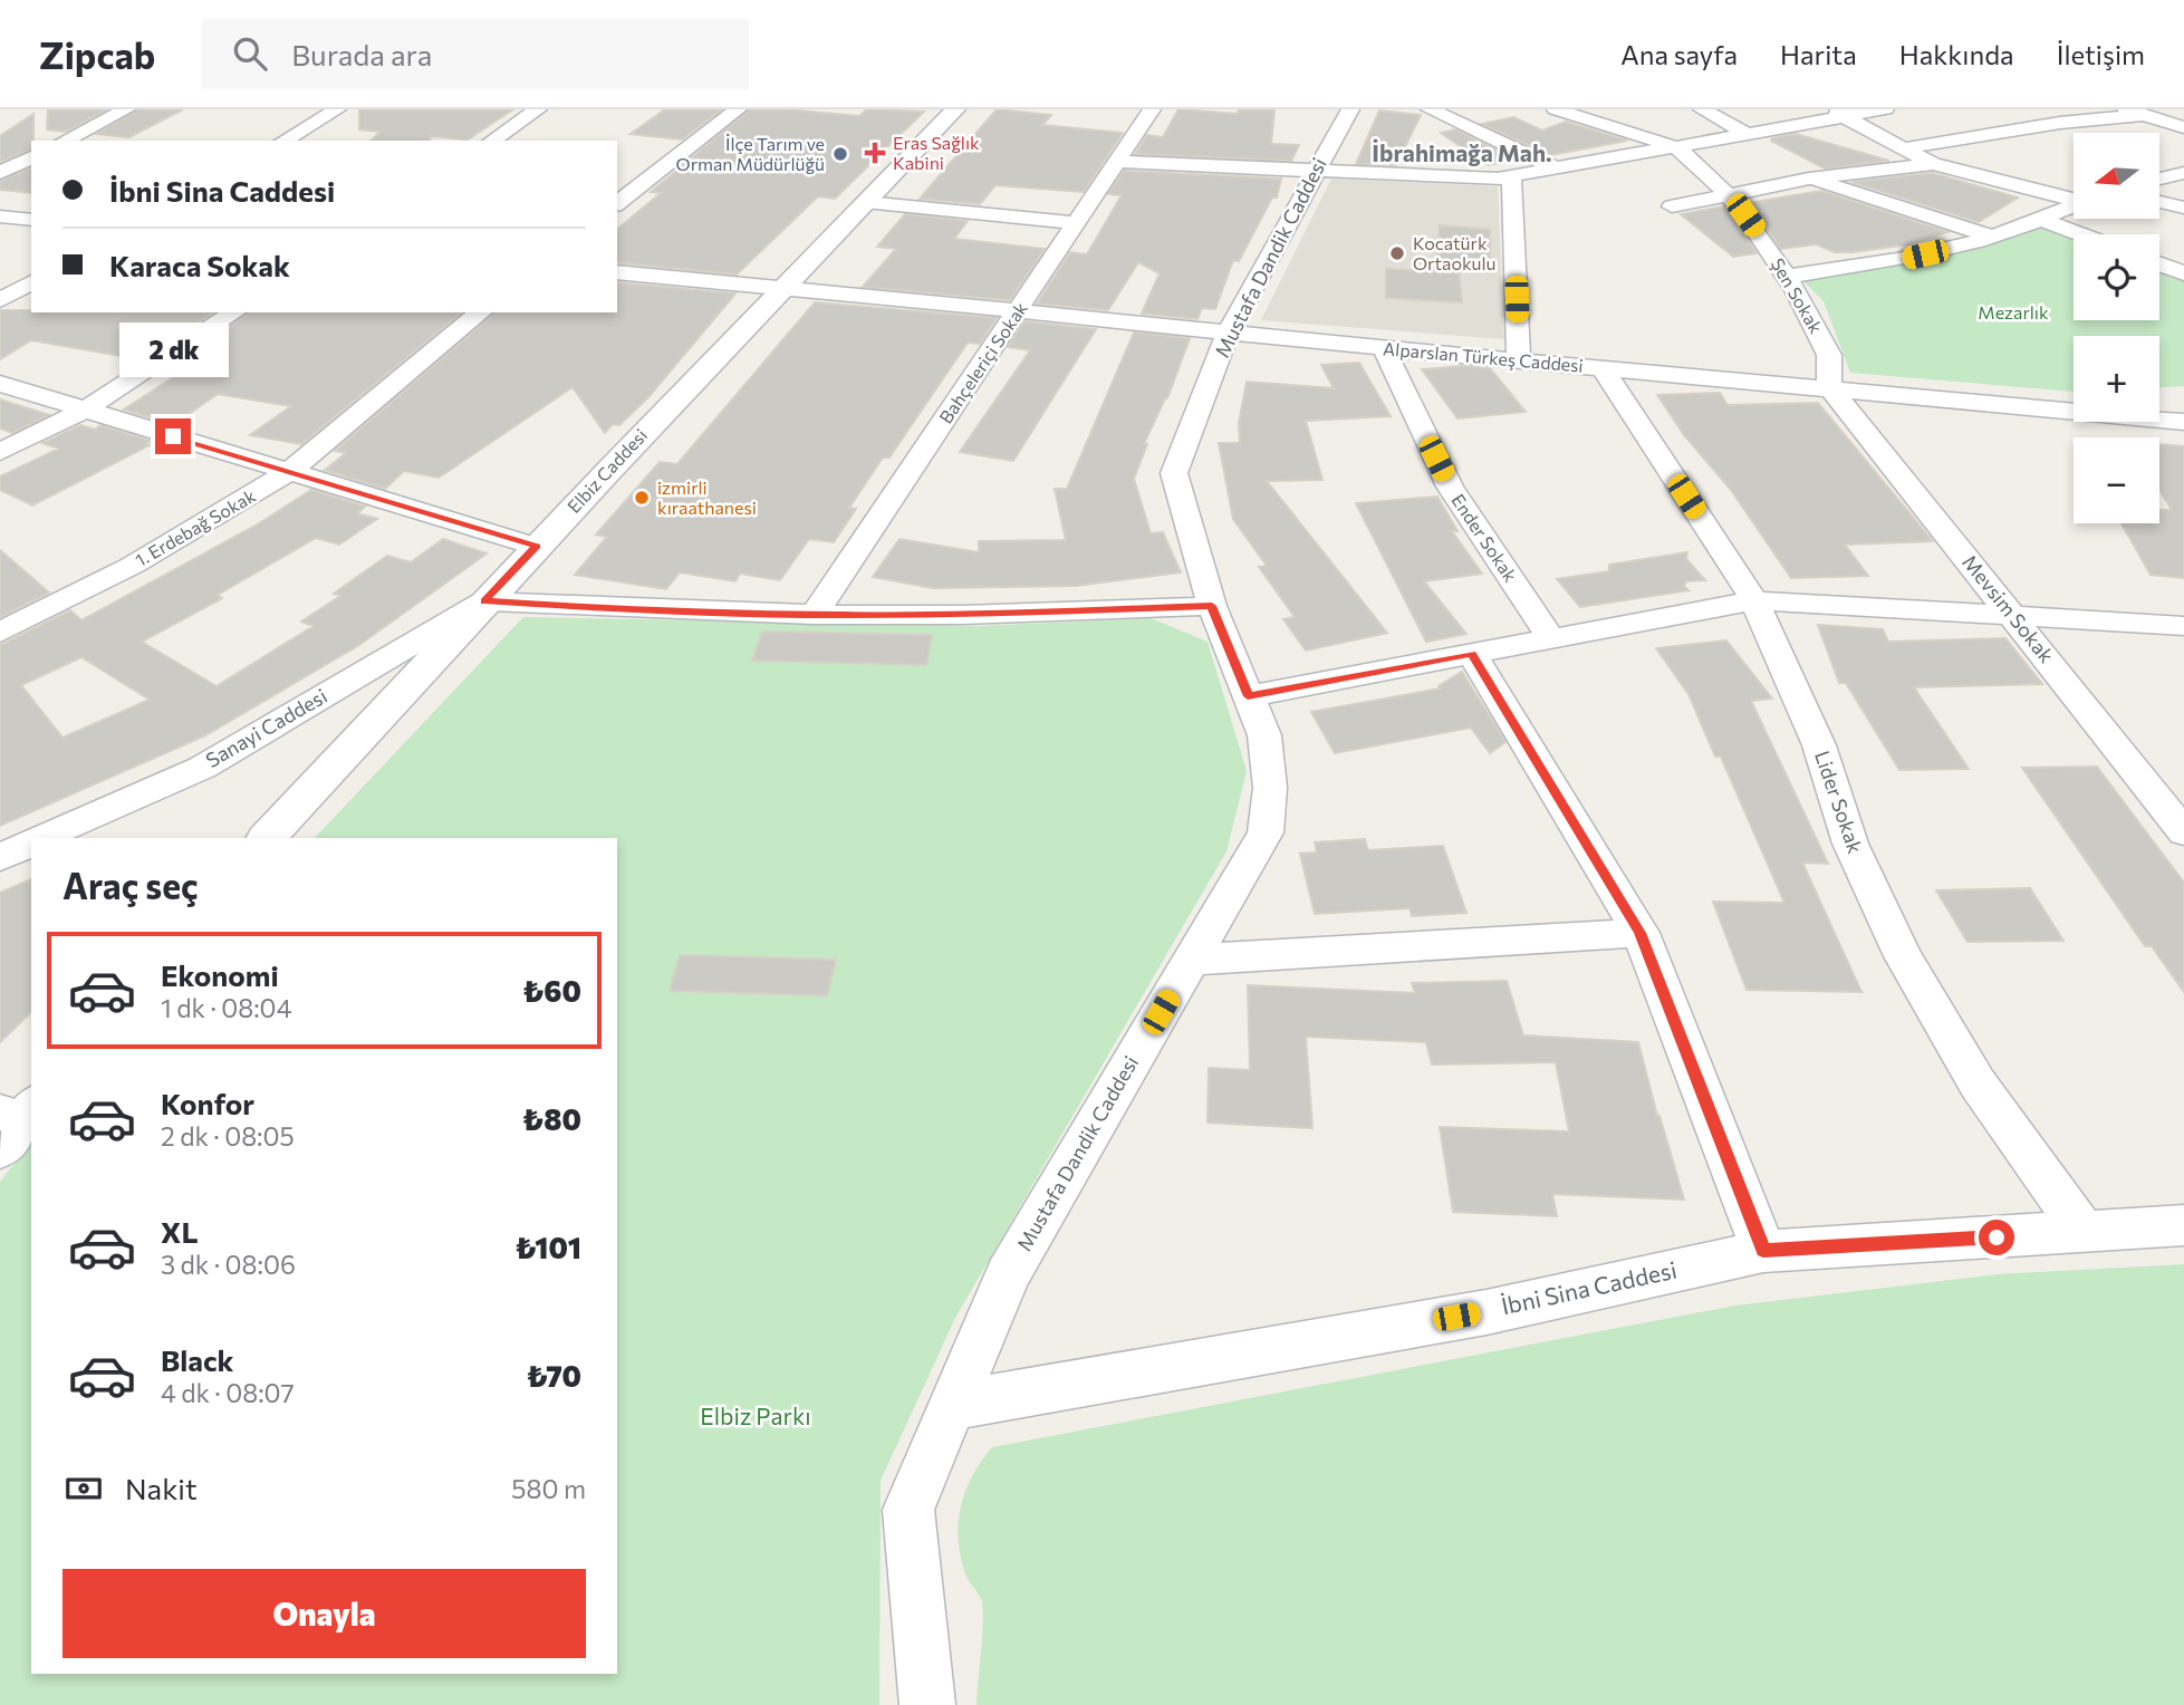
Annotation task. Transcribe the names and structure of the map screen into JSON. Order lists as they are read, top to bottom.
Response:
{
  "streets": {
    "street": [
      "Mustafa Dandik Caddesi",
      "Şen Sokak",
      "Alparslan Türkeş Caddesi",
      "Bahçeleriçi Sokak",
      "Elbiz Caddesi",
      "1. Erdebağ Sokak",
      "Ender Sokak",
      "Mevsim Sokak",
      "Sanayi Caddesi",
      "Lider Sokak",
      "İbni Sina Caddesi"
    ]
  },
  "crossings": [
    ["Mustafa Dandik Caddesi", "Alparslan Türkeş Caddesi"],
    ["Mustafa Dandik Caddesi", "İbni Sina Caddesi"],
    ["Şen Sokak", "Alparslan Türkeş Caddesi"],
    ["Şen Sokak", "Mevsim Sokak"],
    ["Alparslan Türkeş Caddesi", "Bahçeleriçi Sokak"],
    ["Alparslan Türkeş Caddesi", "Elbiz Caddesi"],
    ["Alparslan Türkeş Caddesi", "Ender Sokak"],
    ["Alparslan Türkeş Caddesi", "Mevsim Sokak"],
    ["Alparslan Türkeş Caddesi", "Lider Sokak"],
    ["Elbiz Caddesi", "Sanayi Caddesi"],
    ["Lider Sokak", "İbni Sina Caddesi"]
  ],
  "districts": ["İbrahimağa Mah."],
  "parks": ["Mezarlık", "Elbiz Parkı"],
  "places": {
    "health": ["Eras Sağlık Kabini"],
    "other": ["İlçe Tarım ve Orman Müdürlüğü", "Kocatürk Ortaokulu", "izmirli kıraathanesi"]
  },
  "north": "left",
  "page": {
    "header": "Zipcab",
    "search": "Burada ara",
    "nav": [
      "Ana sayfa",
      "Harita",
      "Hakkında",
      "İletişim"
    ],
    "map_buttons": ["+", "−"],
    "banner": ["İbni Sina Caddesi", "Karaca Sokak"],
    "bubble": "2 dk",
    "heading": "Araç seç",
    "list": [
      {
        "name": "Ekonomi",
        "note": "1 dk · 08:04",
        "value": "₺60"
      },
      {
        "name": "Konfor",
        "note": "2 dk · 08:05",
        "value": "₺80"
      },
      {
        "name": "XL",
        "note": "3 dk · 08:06",
        "value": "₺101"
      },
      {
        "name": "Black",
        "note": "4 dk · 08:07",
        "value": "₺70"
      }
    ],
    "pay": ["Nakit", "580 m"],
    "buttons": "Onayla"
  }
}
